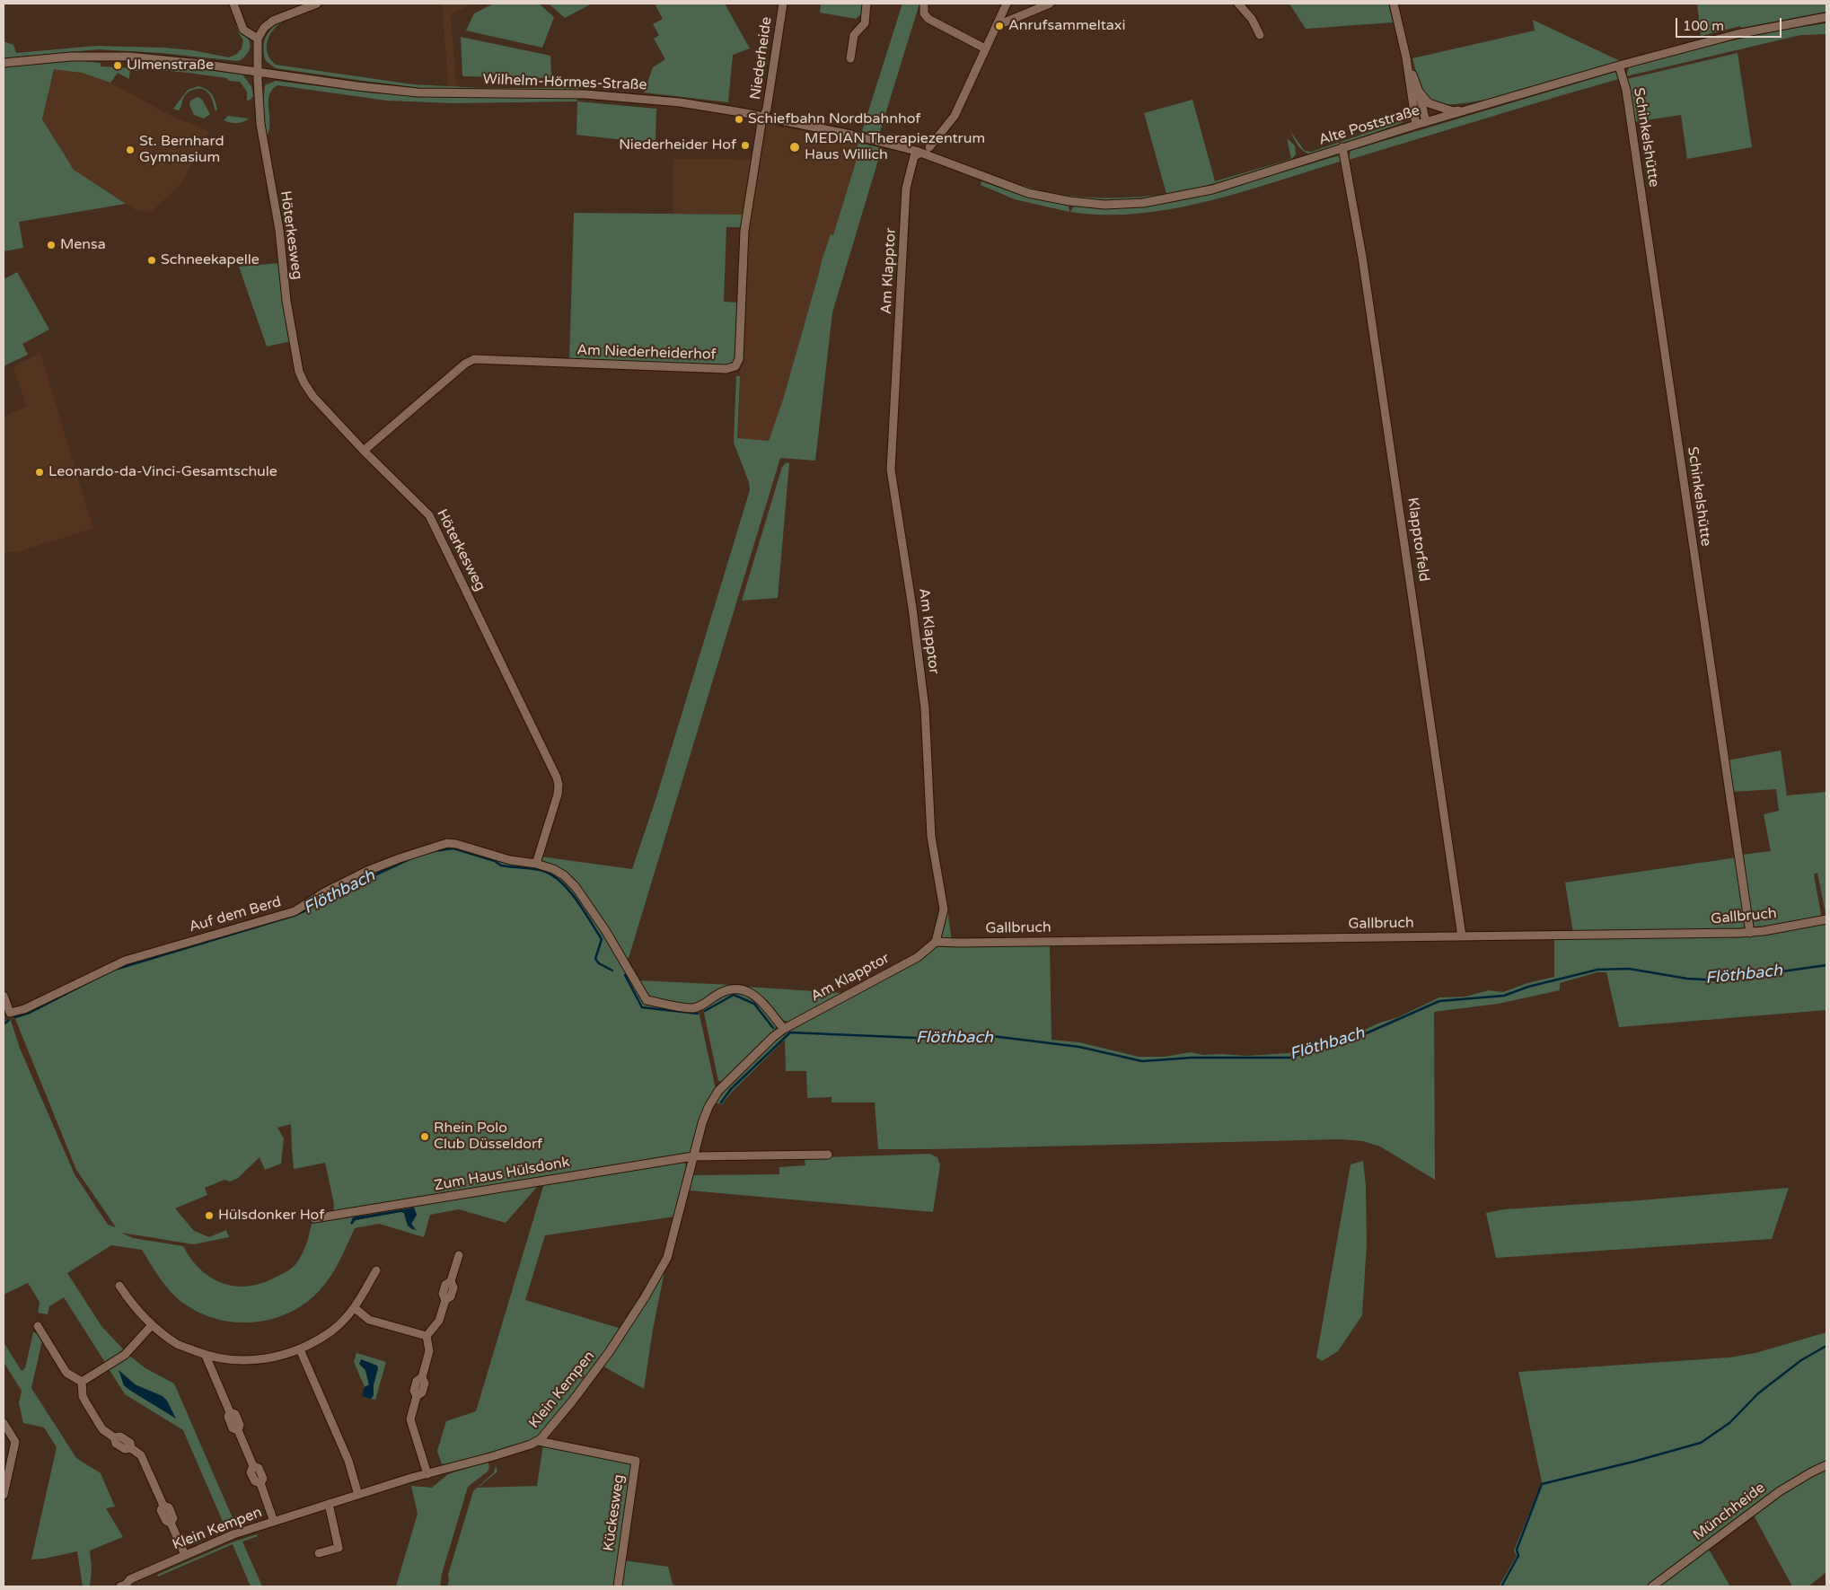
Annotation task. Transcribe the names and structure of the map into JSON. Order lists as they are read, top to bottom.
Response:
{
  "streets": {
    "street": [
      "Niederheide",
      "Wilhelm-Hörmes-Straße",
      "Alte Poststraße",
      "Schinkelshütte",
      "Höterkesweg",
      "Am Klapptor",
      "Am Niederheiderhof",
      "Klapptorfeld",
      "Auf dem Berd",
      "Gallbruch",
      "Zum Haus Hülsdonk",
      "Klein Kempen",
      "Münchheide",
      "Kückesweg"
    ]
  },
  "crossings": [
    ["Niederheide", "Wilhelm-Hörmes-Straße"],
    ["Niederheide", "Am Niederheiderhof"],
    ["Wilhelm-Hörmes-Straße", "Alte Poststraße"],
    ["Wilhelm-Hörmes-Straße", "Höterkesweg"],
    ["Wilhelm-Hörmes-Straße", "Am Klapptor"],
    ["Wilhelm-Hörmes-Straße", "Am Niederheiderhof"],
    ["Alte Poststraße", "Schinkelshütte"],
    ["Alte Poststraße", "Am Klapptor"],
    ["Alte Poststraße", "Klapptorfeld"],
    ["Schinkelshütte", "Gallbruch"],
    ["Höterkesweg", "Am Niederheiderhof"],
    ["Höterkesweg", "Auf dem Berd"],
    ["Am Klapptor", "Gallbruch"],
    ["Am Klapptor", "Klein Kempen"],
    ["Klapptorfeld", "Gallbruch"],
    ["Zum Haus Hülsdonk", "Klein Kempen"],
    ["Klein Kempen", "Kückesweg"]
  ],
  "water": ["Flöthbach"],
  "places": [
    "Anrufsammeltaxi",
    "Ulmenstraße",
    "Schiefbahn Nordbahnhof",
    "Niederheider Hof",
    "MEDIAN Therapiezentrum Haus Willich",
    "St. Bernhard Gymnasium",
    "Mensa",
    "Schneekapelle",
    "Leonardo-da-Vinci-Gesamtschule",
    "Rhein Polo Club Düsseldorf",
    "Hülsdonker Hof"
  ],
  "scale_bar": "100 m"
}
